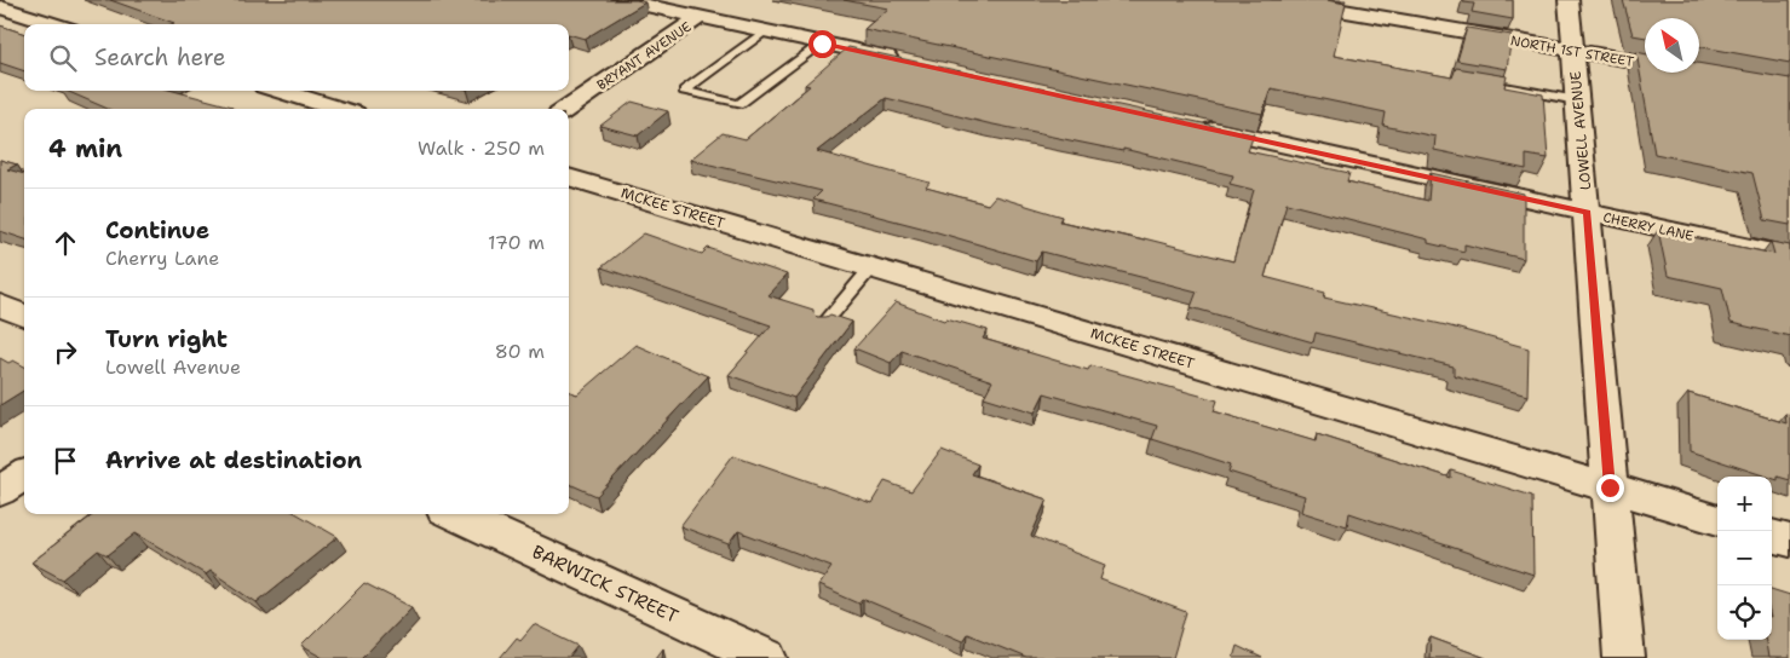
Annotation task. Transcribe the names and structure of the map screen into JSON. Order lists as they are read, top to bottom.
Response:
{
  "streets": {
    "street": [
      "NORTH 1ST STREET",
      "BRYANT AVENUE",
      "LOWELL AVENUE",
      "MCKEE STREET",
      "CHERRY LANE",
      "BARWICK STREET"
    ]
  },
  "crossings": [
    ["NORTH 1ST STREET", "LOWELL AVENUE"],
    ["LOWELL AVENUE", "MCKEE STREET"],
    ["LOWELL AVENUE", "CHERRY LANE"]
  ],
  "north": "top left",
  "page": {
    "search": "Search here",
    "heading": ["4 min", "Walk · 250 m"],
    "list": [
      ["Continue", "Cherry Lane", "170 m"],
      ["Turn right", "Lowell Avenue", "80 m"],
      "Arrive at destination"
    ],
    "map_buttons": ["+", "−"]
  }
}
